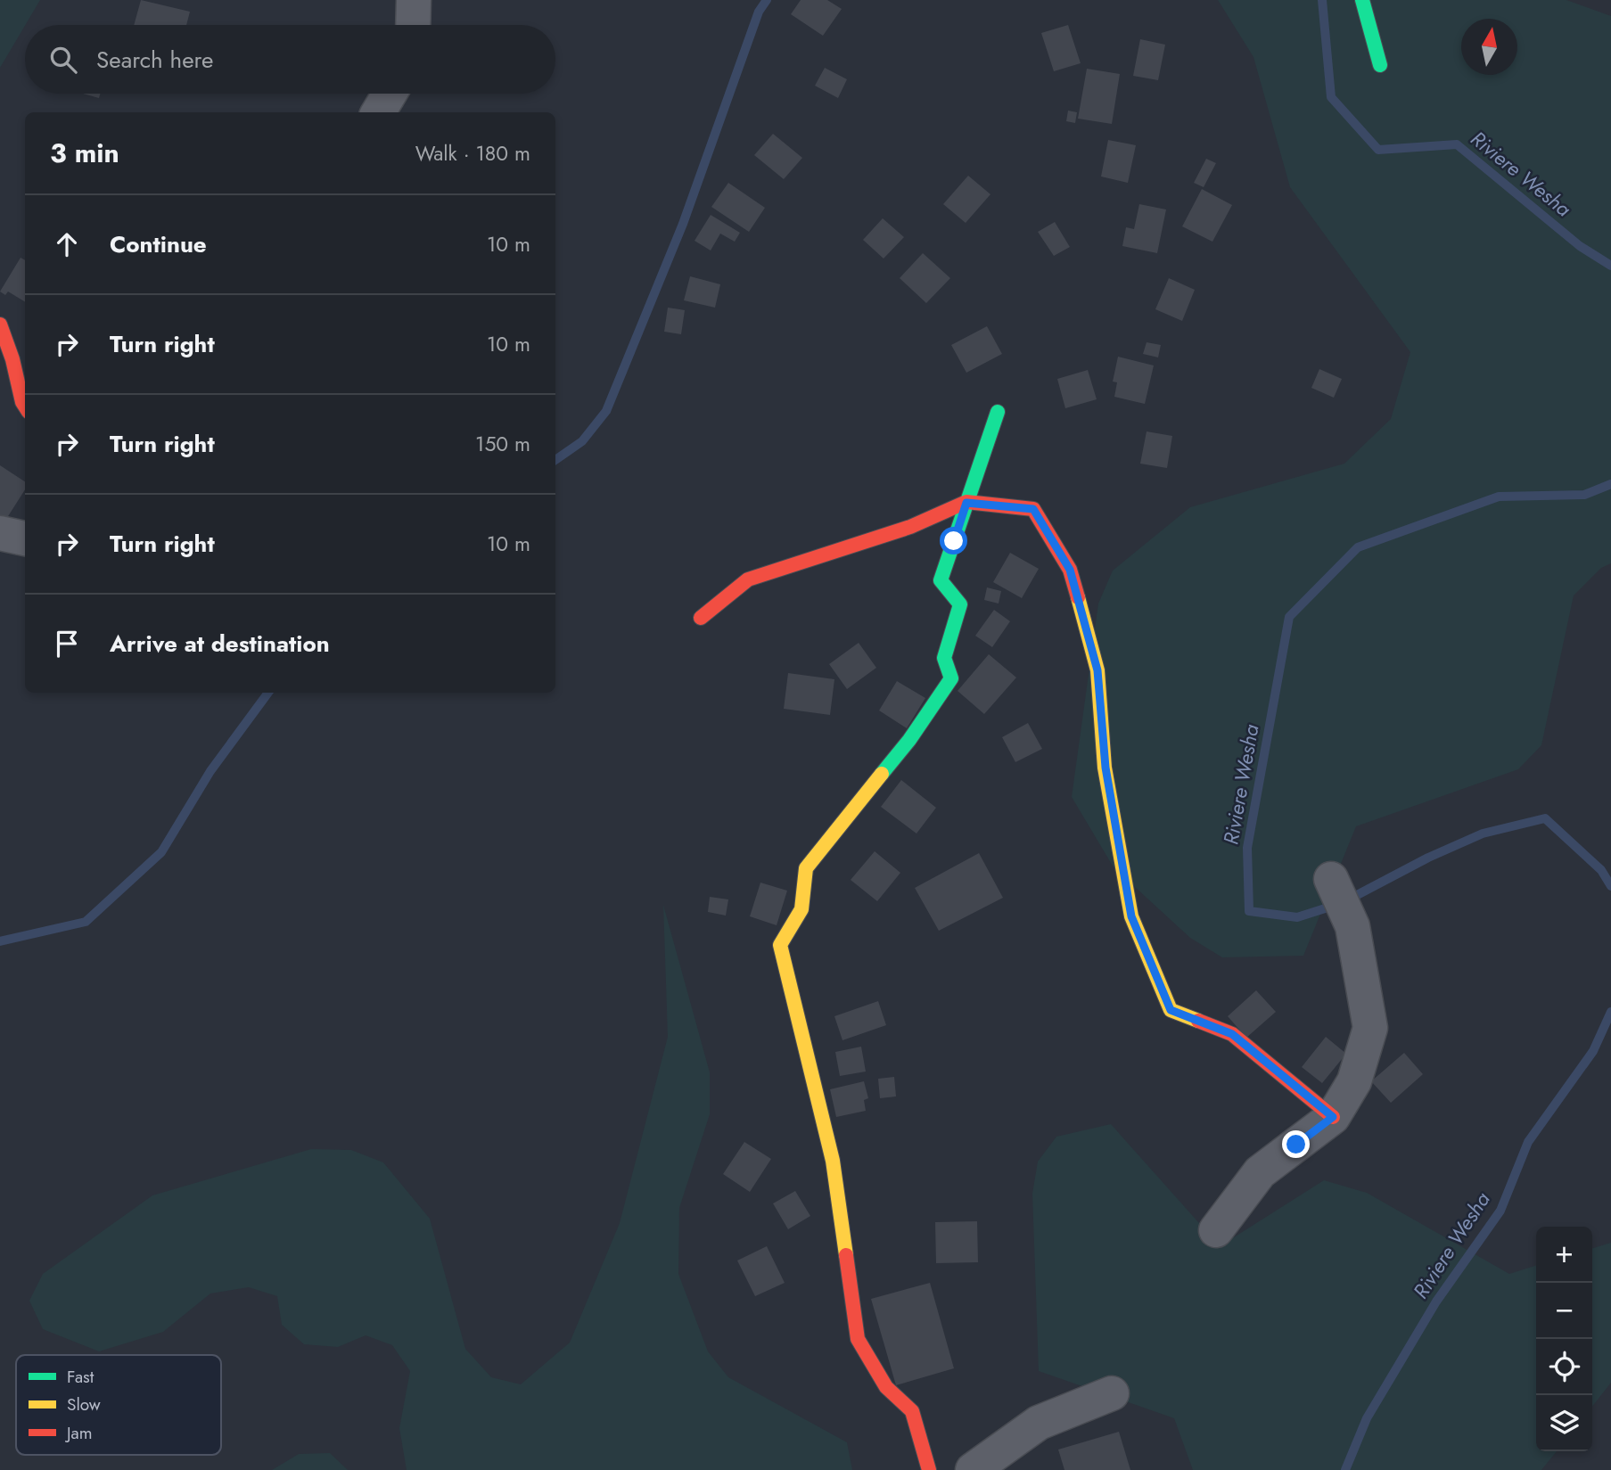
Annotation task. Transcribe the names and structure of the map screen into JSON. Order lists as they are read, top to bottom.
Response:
{
  "water": ["Riviere Wesha"],
  "legend": ["Fast", "Slow", "Jam"],
  "north": "top",
  "page": {
    "search": "Search here",
    "heading": ["3 min", "Walk · 180 m"],
    "list": [
      ["Continue", "10 m"],
      ["Turn right", "10 m"],
      ["Turn right", "150 m"],
      ["Turn right", "10 m"],
      "Arrive at destination"
    ],
    "map_buttons": ["+", "−"]
  }
}
